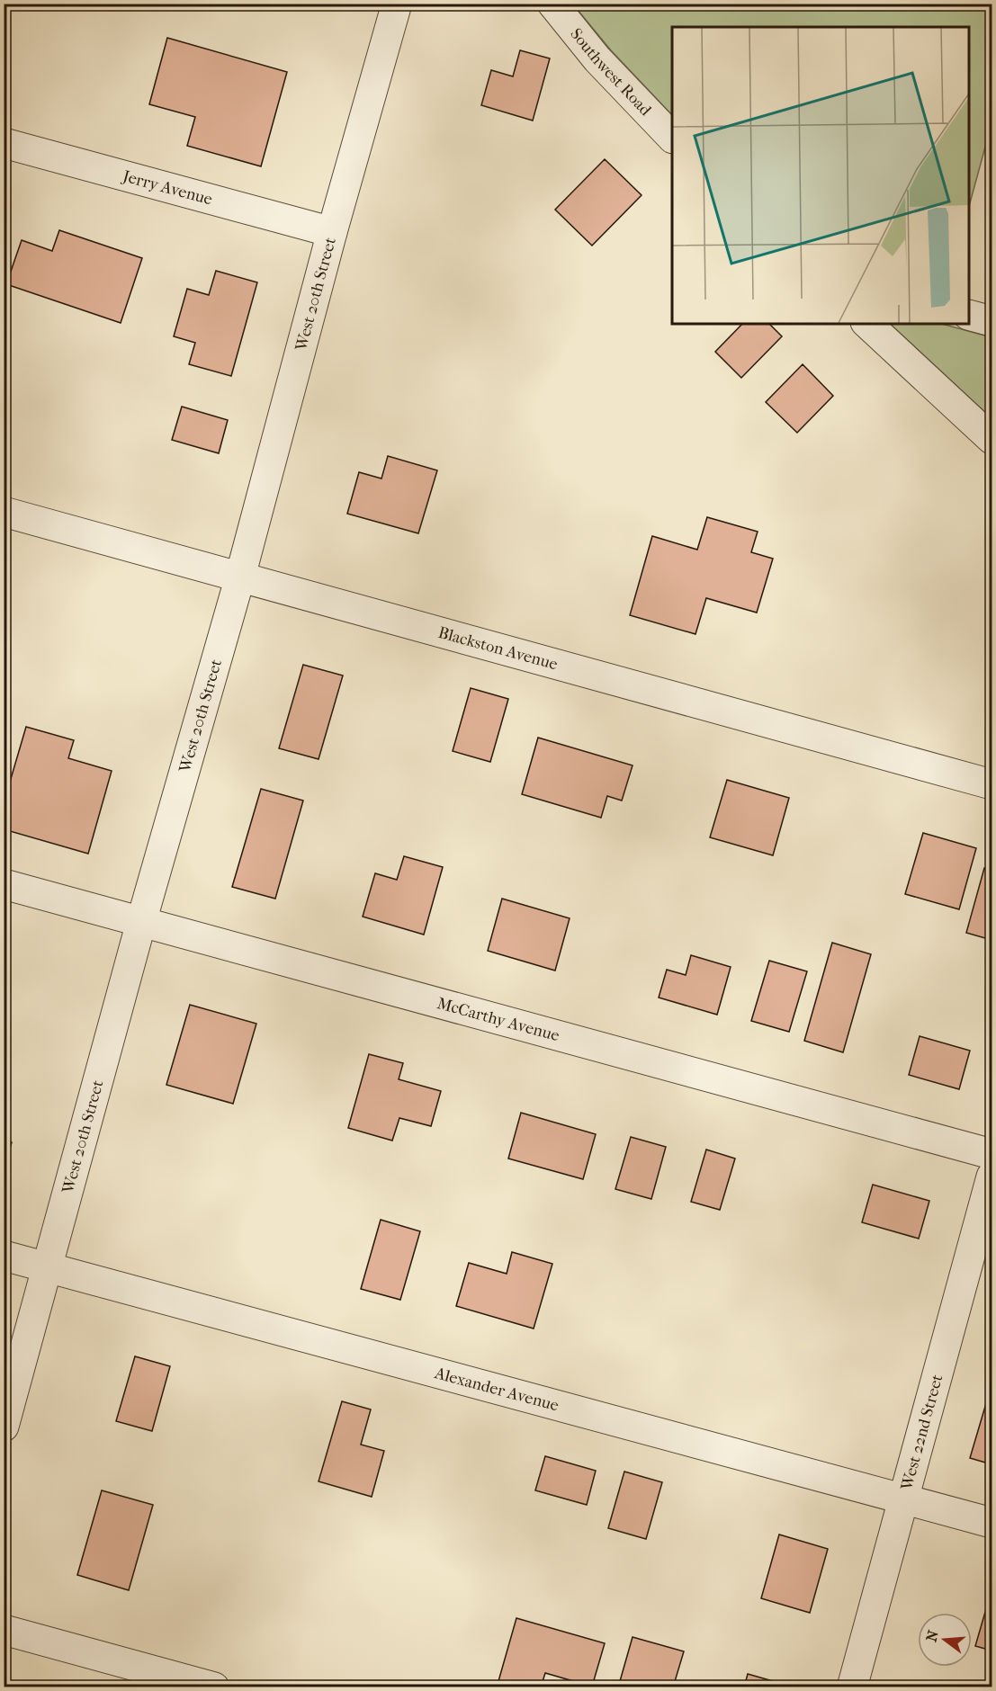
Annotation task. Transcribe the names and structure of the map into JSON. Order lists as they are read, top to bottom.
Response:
{
  "streets": {
    "street": [
      "Southwest Road",
      "Jerry Avenue",
      "West 20th Street",
      "Blackston Avenue",
      "McCarthy Avenue",
      "Alexander Avenue",
      "West 22nd Street"
    ]
  },
  "crossings": [
    ["Jerry Avenue", "West 20th Street"],
    ["West 20th Street", "Blackston Avenue"],
    ["West 20th Street", "McCarthy Avenue"],
    ["West 20th Street", "Alexander Avenue"],
    ["Alexander Avenue", "West 22nd Street"]
  ],
  "north": "left"
}
